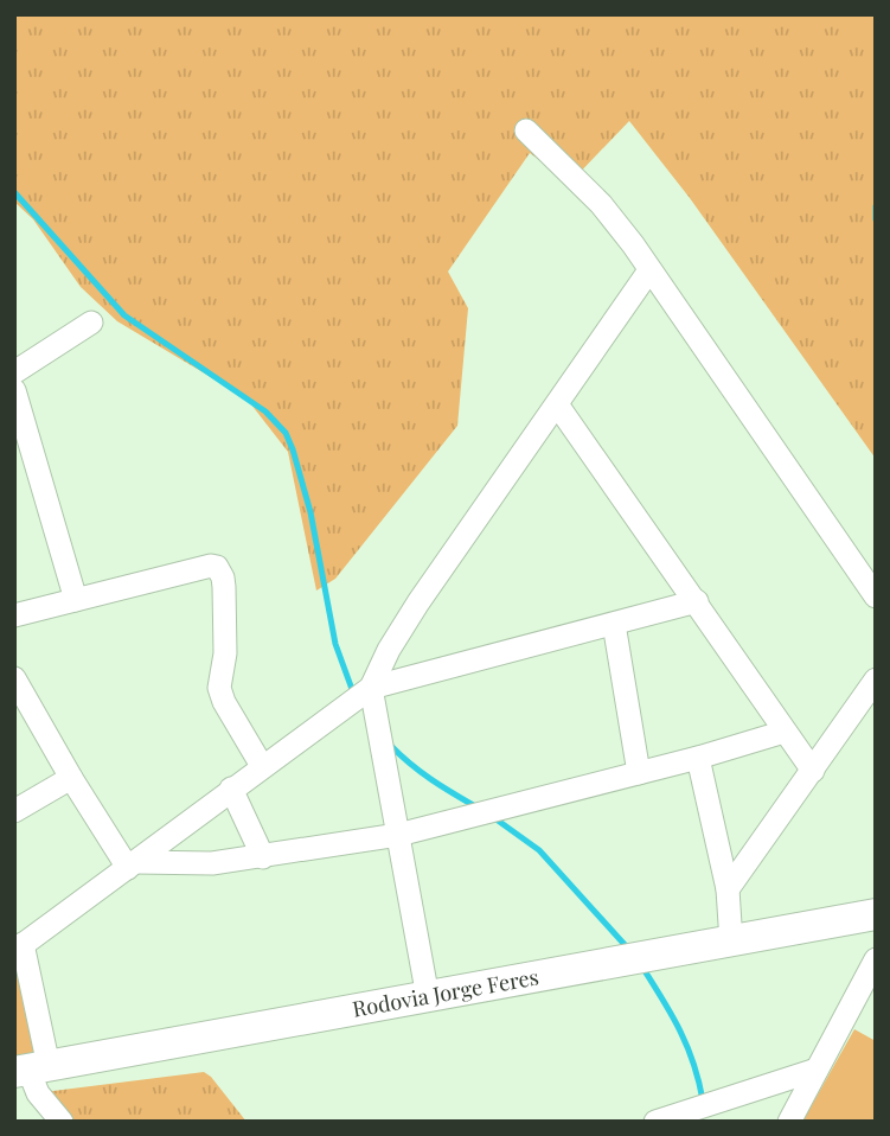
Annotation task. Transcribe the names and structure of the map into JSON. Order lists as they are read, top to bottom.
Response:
{
  "streets": {
    "main road": ["Rodovia Jorge Feres"]
  }
}
